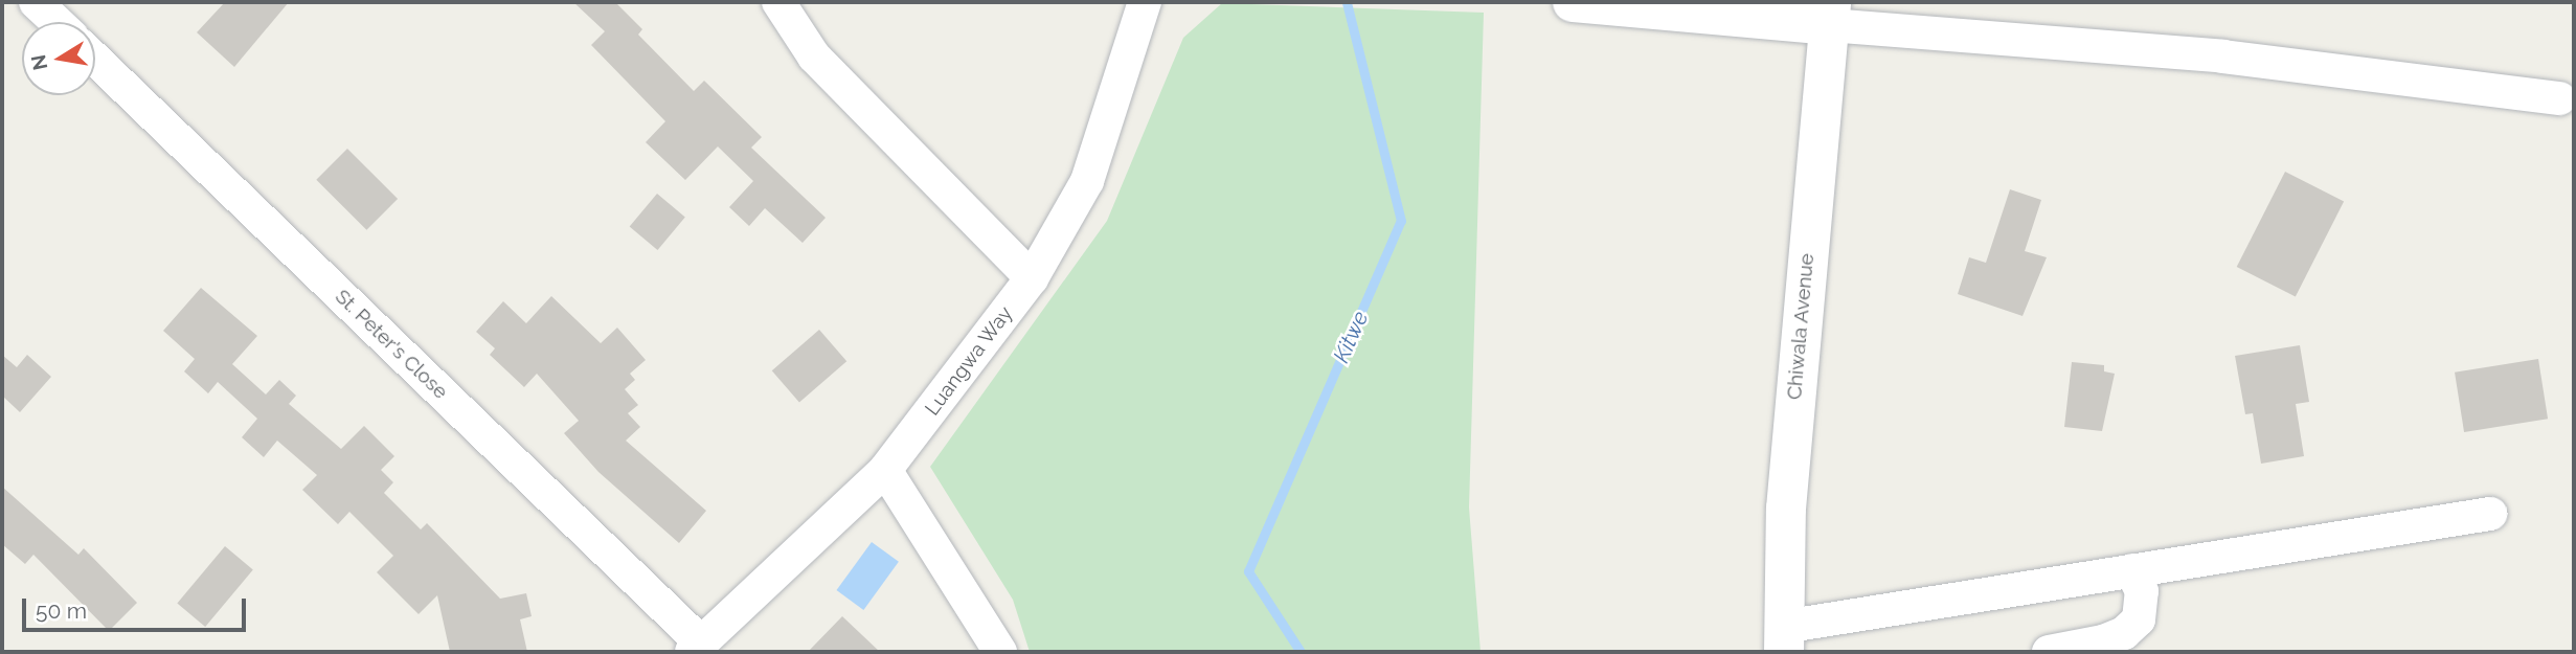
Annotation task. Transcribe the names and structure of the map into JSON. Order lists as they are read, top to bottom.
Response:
{
  "streets": {
    "main road": ["Chiwala Avenue"],
    "street": ["St. Peter's Close", "Luangwa Way"]
  },
  "crossings": [
    ["St. Peter's Close", "Luangwa Way"]
  ],
  "water": ["Kitwe"],
  "scale_bar": "50 m",
  "north": "left"
}
